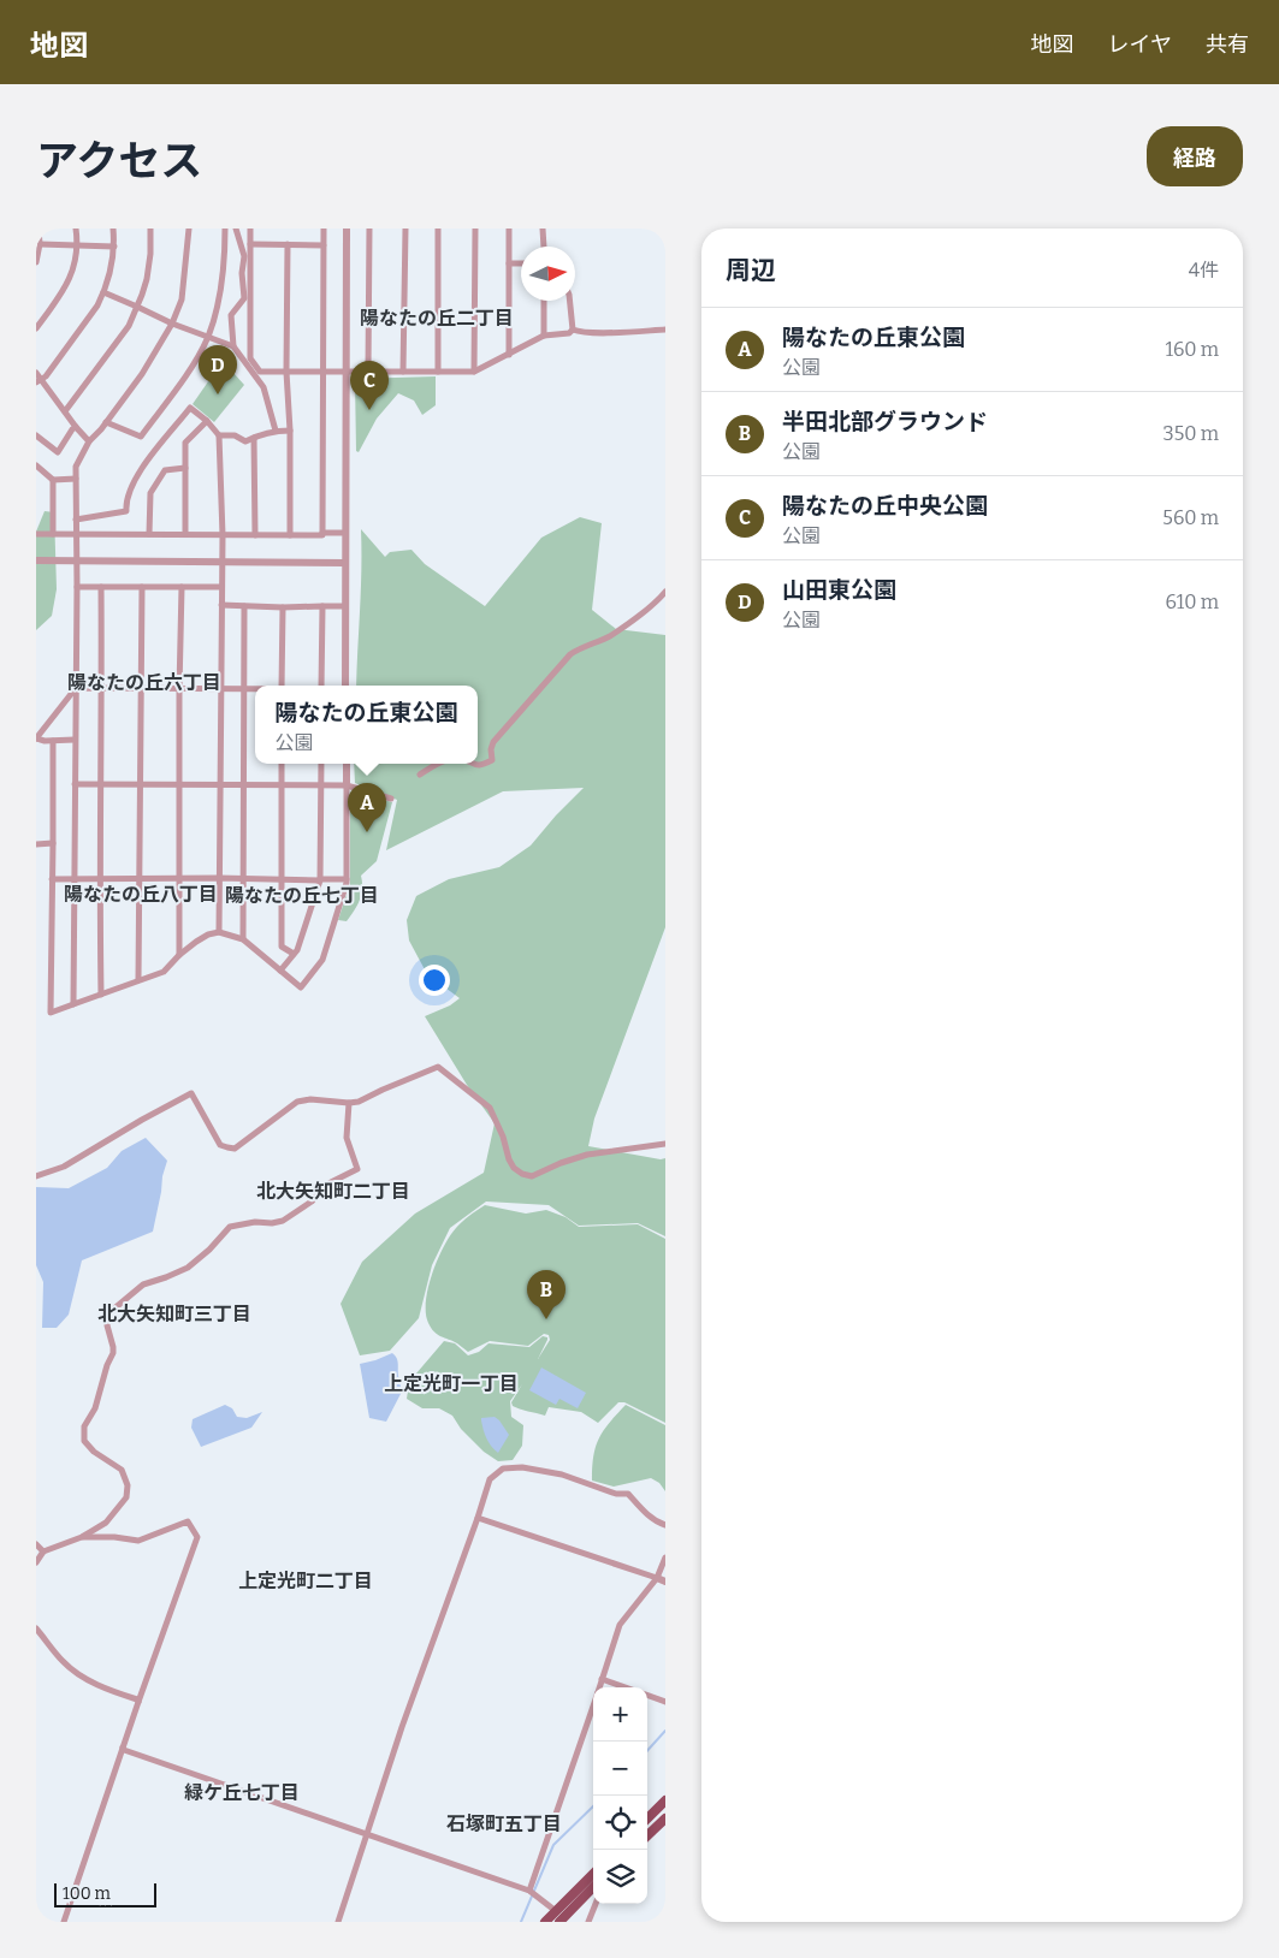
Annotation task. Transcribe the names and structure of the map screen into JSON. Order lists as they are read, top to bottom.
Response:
{
  "districts": [
    "陽なたの丘二丁目",
    "陽なたの丘六丁目",
    "陽なたの丘八丁目",
    "陽なたの丘七丁目",
    "北大矢知町二丁目",
    "北大矢知町三丁目",
    "上定光町一丁目",
    "上定光町二丁目",
    "緑ケ丘七丁目",
    "石塚町五丁目"
  ],
  "scale_bar": "100 m",
  "north": "right",
  "page": {
    "header": "地図",
    "nav": ["地図", "レイヤ", "共有"],
    "title": "アクセス",
    "buttons": "経路",
    "heading": ["周辺", "4件"],
    "list": [
      {
        "mark": "A",
        "name": "陽なたの丘東公園",
        "note": "公園",
        "value": "160 m"
      },
      {
        "mark": "B",
        "name": "半田北部グラウンド",
        "note": "公園",
        "value": "350 m"
      },
      {
        "mark": "C",
        "name": "陽なたの丘中央公園",
        "note": "公園",
        "value": "560 m"
      },
      {
        "mark": "D",
        "name": "山田東公園",
        "note": "公園",
        "value": "610 m"
      }
    ],
    "pins": [
      "D",
      "C",
      "A",
      "B"
    ],
    "popup": ["陽なたの丘東公園", "公園"],
    "map_buttons": ["+", "−"],
    "scale": "100 m"
  }
}
